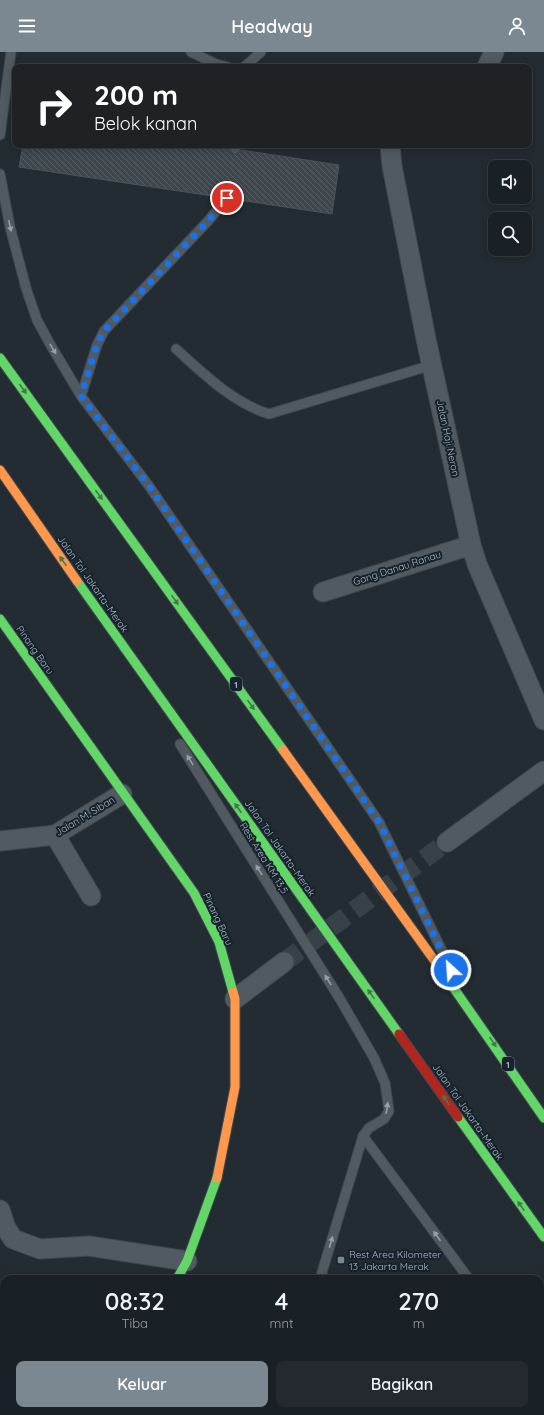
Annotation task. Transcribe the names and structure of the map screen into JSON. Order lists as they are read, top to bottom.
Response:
{
  "streets": {
    "main road": ["Jalan Tol Jakarta–Merak", "Pinang Baru", "1"],
    "street": ["Jalan Haji Neron", "Gang Danau Ranau", "Jalan M. Siban"],
    "lane": ["Rest Area KM 13,5"]
  },
  "crossings": [
    ["Jalan Haji Neron", "Gang Danau Ranau"],
    ["Jalan Tol Jakarta–Merak", "Rest Area KM 13,5"],
    ["Pinang Baru", "Jalan M. Siban"]
  ],
  "one_way": ["Rest Area KM 13,5"],
  "places": {
    "transit": ["Rest Area Kilometer 13 Jakarta Merak"]
  },
  "page": {
    "header": "Headway",
    "turn": ["200 m", "Belok kanan"],
    "eta": [
      "08:32",
      "Tiba",
      "4",
      "mnt",
      "270",
      "m"
    ],
    "buttons": ["Keluar", "Bagikan"]
  }
}
